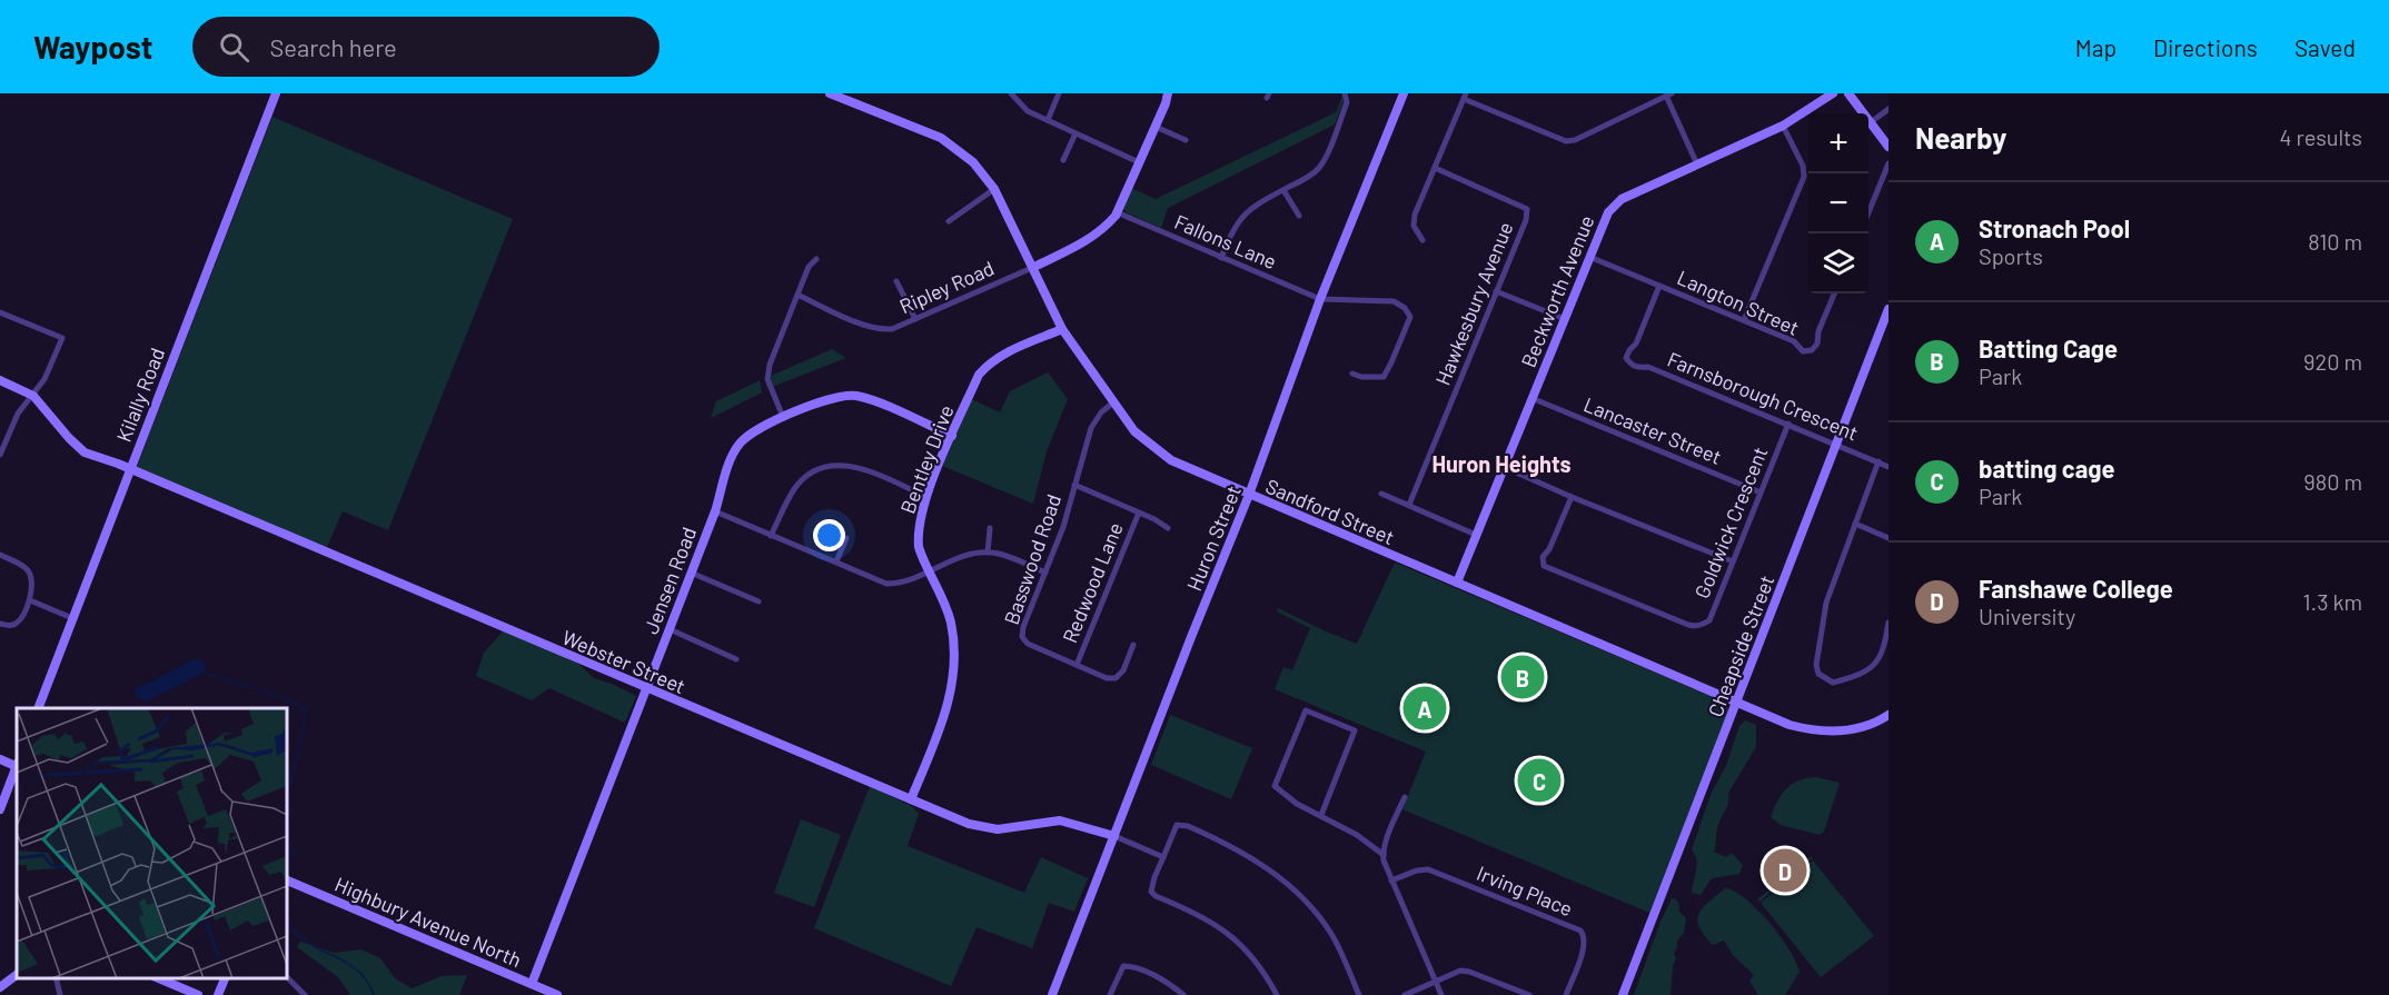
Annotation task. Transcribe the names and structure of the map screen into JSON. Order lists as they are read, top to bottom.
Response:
{
  "streets": {
    "street": [
      "Fallons Lane",
      "Ripley Road",
      "Beckworth Avenue",
      "Langton Street",
      "Hawkesbury Avenue",
      "Kilally Road",
      "Farnsborough Crescent",
      "Lancaster Street",
      "Bentley Drive",
      "Sandford Street",
      "Goldwick Crescent",
      "Huron Street",
      "Basswood Road",
      "Jensen Road",
      "Redwood Lane",
      "Cheapside Street",
      "Webster Street",
      "Irving Place",
      "Highbury Avenue North"
    ]
  },
  "crossings": [
    ["Fallons Lane", "Huron Street"],
    ["Ripley Road", "Sandford Street"],
    ["Beckworth Avenue", "Langton Street"],
    ["Beckworth Avenue", "Lancaster Street"],
    ["Beckworth Avenue", "Sandford Street"],
    ["Langton Street", "Farnsborough Crescent"],
    ["Kilally Road", "Webster Street"],
    ["Farnsborough Crescent", "Goldwick Crescent"],
    ["Farnsborough Crescent", "Cheapside Street"],
    ["Lancaster Street", "Goldwick Crescent"],
    ["Bentley Drive", "Sandford Street"],
    ["Bentley Drive", "Jensen Road"],
    ["Bentley Drive", "Webster Street"],
    ["Sandford Street", "Huron Street"],
    ["Sandford Street", "Basswood Road"],
    ["Sandford Street", "Cheapside Street"],
    ["Huron Street", "Webster Street"],
    ["Basswood Road", "Redwood Lane"],
    ["Jensen Road", "Webster Street"],
    ["Jensen Road", "Highbury Avenue North"]
  ],
  "districts": ["Huron Heights"],
  "page": {
    "header": "Waypost",
    "search": "Search here",
    "nav": ["Map", "Directions", "Saved"],
    "heading": ["Nearby", "4 results"],
    "map_buttons": ["+", "−"],
    "list": [
      {
        "mark": "A",
        "name": "Stronach Pool",
        "note": "Sports",
        "value": "810 m"
      },
      {
        "mark": "B",
        "name": "Batting Cage",
        "note": "Park",
        "value": "920 m"
      },
      {
        "mark": "C",
        "name": "batting cage",
        "note": "Park",
        "value": "980 m"
      },
      {
        "mark": "D",
        "name": "Fanshawe College",
        "note": "University",
        "value": "1.3 km"
      }
    ],
    "pins": [
      "B",
      "A",
      "C",
      "D"
    ]
  }
}
